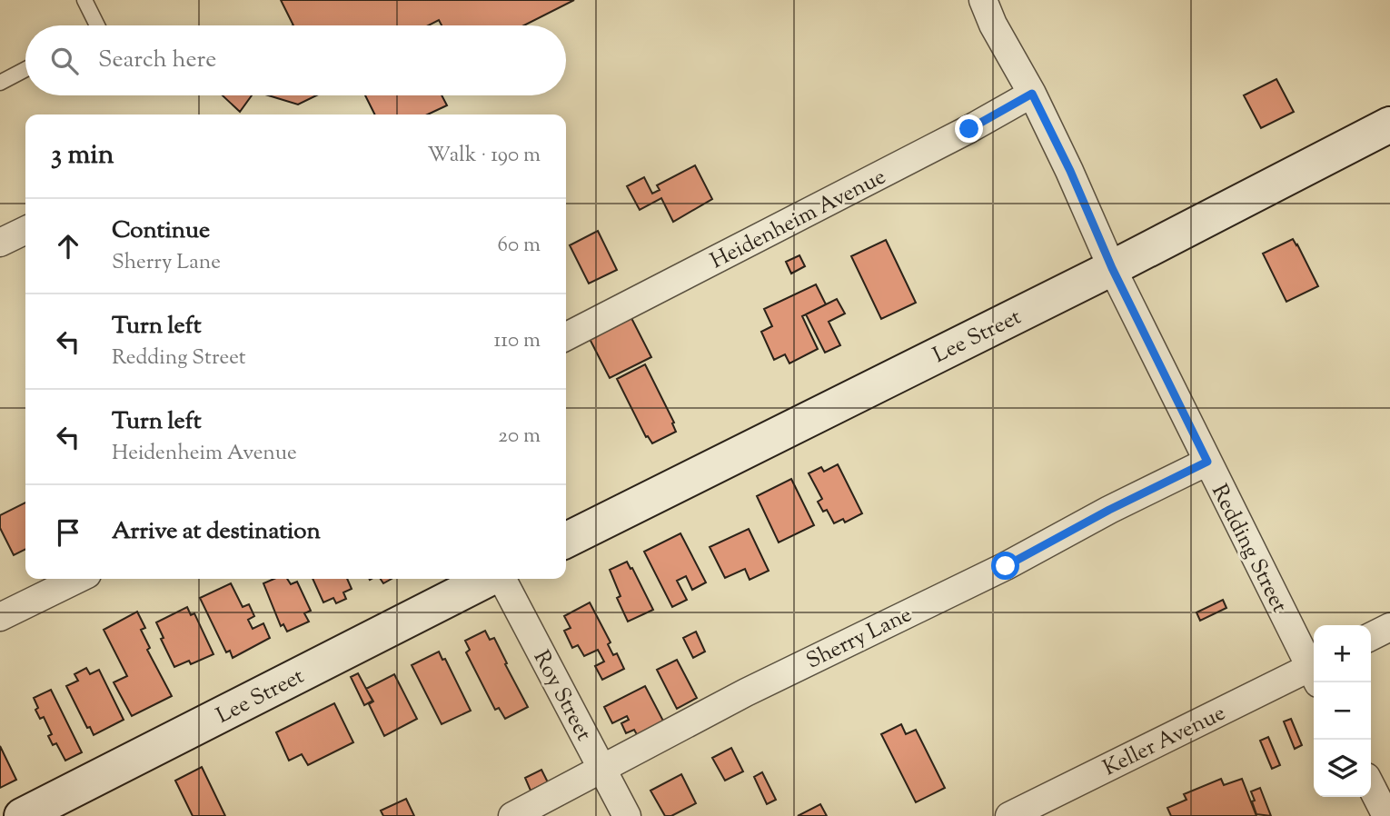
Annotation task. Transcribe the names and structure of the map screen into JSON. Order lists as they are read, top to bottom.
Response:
{
  "streets": {
    "street": [
      "Heidenheim Avenue",
      "Lee Street",
      "Redding Street",
      "Sherry Lane",
      "Roy Street",
      "Keller Avenue"
    ]
  },
  "crossings": [
    ["Heidenheim Avenue", "Redding Street"],
    ["Lee Street", "Redding Street"],
    ["Redding Street", "Sherry Lane"],
    ["Sherry Lane", "Roy Street"]
  ],
  "page": {
    "search": "Search here",
    "heading": ["3 min", "Walk · 190 m"],
    "list": [
      ["Continue", "Sherry Lane", "60 m"],
      ["Turn left", "Redding Street", "110 m"],
      ["Turn left", "Heidenheim Avenue", "20 m"],
      "Arrive at destination"
    ],
    "map_buttons": ["+", "−"]
  }
}
